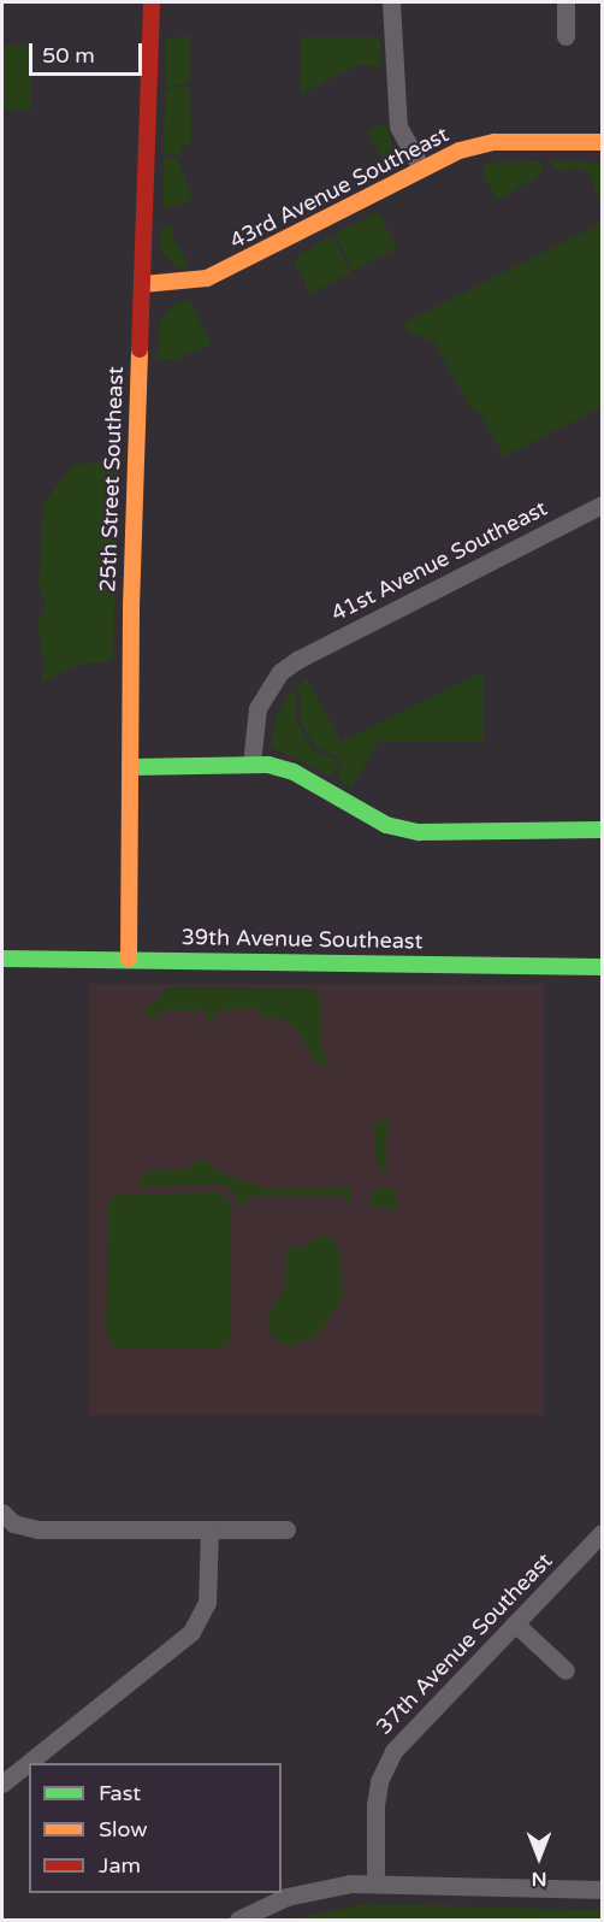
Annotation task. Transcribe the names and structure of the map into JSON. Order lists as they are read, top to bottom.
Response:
{
  "streets": {
    "street": [
      "43rd Avenue Southeast",
      "25th Street Southeast",
      "41st Avenue Southeast",
      "39th Avenue Southeast",
      "37th Avenue Southeast"
    ]
  },
  "crossings": [
    ["43rd Avenue Southeast", "25th Street Southeast"],
    ["25th Street Southeast", "39th Avenue Southeast"]
  ],
  "legend": ["Fast", "Slow", "Jam"],
  "scale_bar": "50 m",
  "north": "bottom"
}
